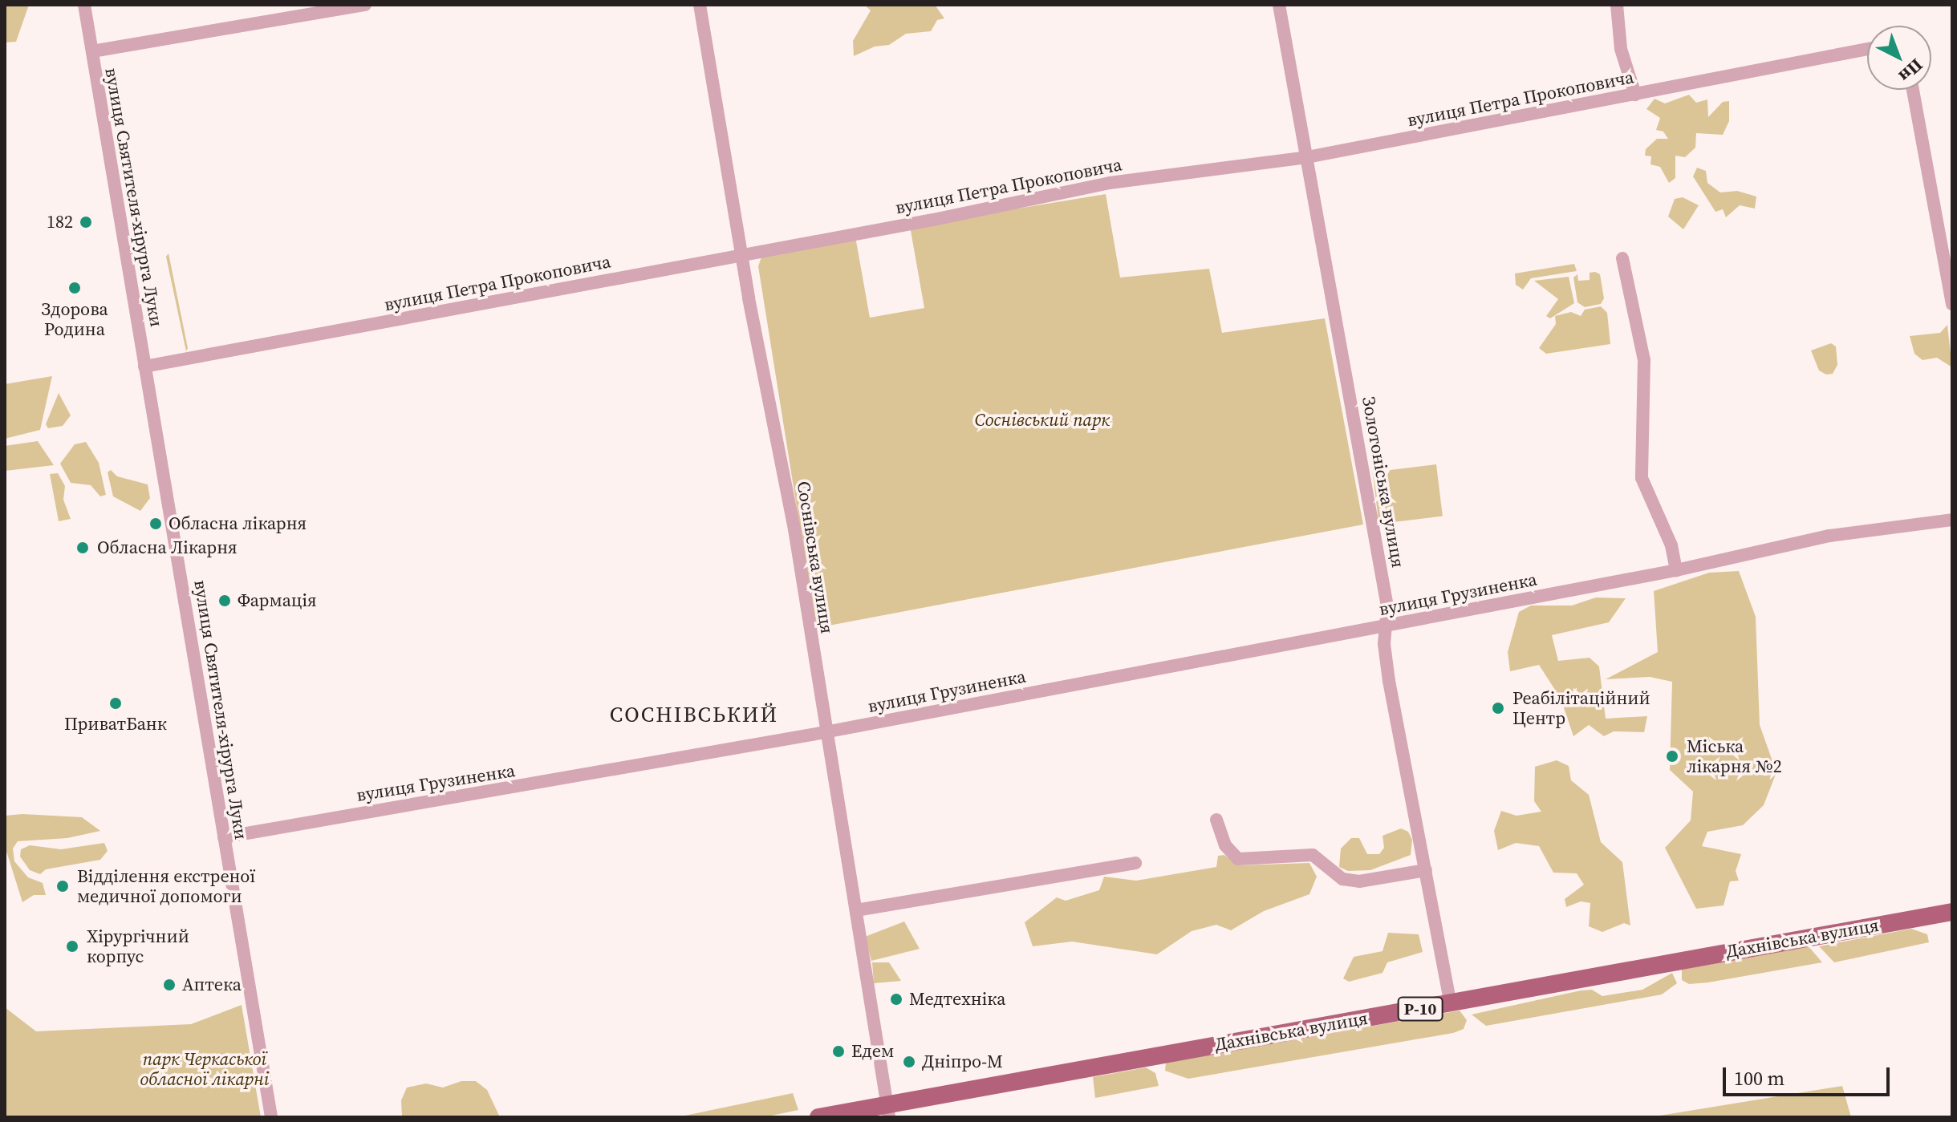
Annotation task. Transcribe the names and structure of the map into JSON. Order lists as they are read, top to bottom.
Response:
{
  "streets": {
    "main road": ["Дахнівська вулиця", "Р-10"],
    "street": [
      "вулиця Петра Прокоповича",
      "вулиця Святителя-хірурга Луки",
      "Золотоніська вулиця",
      "Соснівська вулиця",
      "вулиця Грузиненка"
    ]
  },
  "crossings": [
    ["вулиця Петра Прокоповича", "вулиця Святителя-хірурга Луки"],
    ["вулиця Петра Прокоповича", "Золотоніська вулиця"],
    ["вулиця Петра Прокоповича", "Соснівська вулиця"],
    ["вулиця Святителя-хірурга Луки", "вулиця Грузиненка"],
    ["Золотоніська вулиця", "вулиця Грузиненка"],
    ["Золотоніська вулиця", "Дахнівська вулиця"],
    ["Соснівська вулиця", "вулиця Грузиненка"],
    ["Соснівська вулиця", "Дахнівська вулиця"]
  ],
  "districts": ["СОСНІВСЬКИЙ"],
  "parks": ["Соснівський парк", "парк Черкаської обласної лікарні"],
  "places": [
    "182",
    "Здорова Родина",
    "Обласна лікарня",
    "Обласна Лікарня",
    "Фармація",
    "ПриватБанк",
    "Реабілітаційний Центр",
    "Міська лікарня №2",
    "Відділення екстреної медичної допомоги",
    "Хірургічний корпус",
    "Аптека",
    "Медтехніка",
    "Едем",
    "Дніпро-М"
  ],
  "scale_bar": "100 m",
  "north": "bottom right"
}
